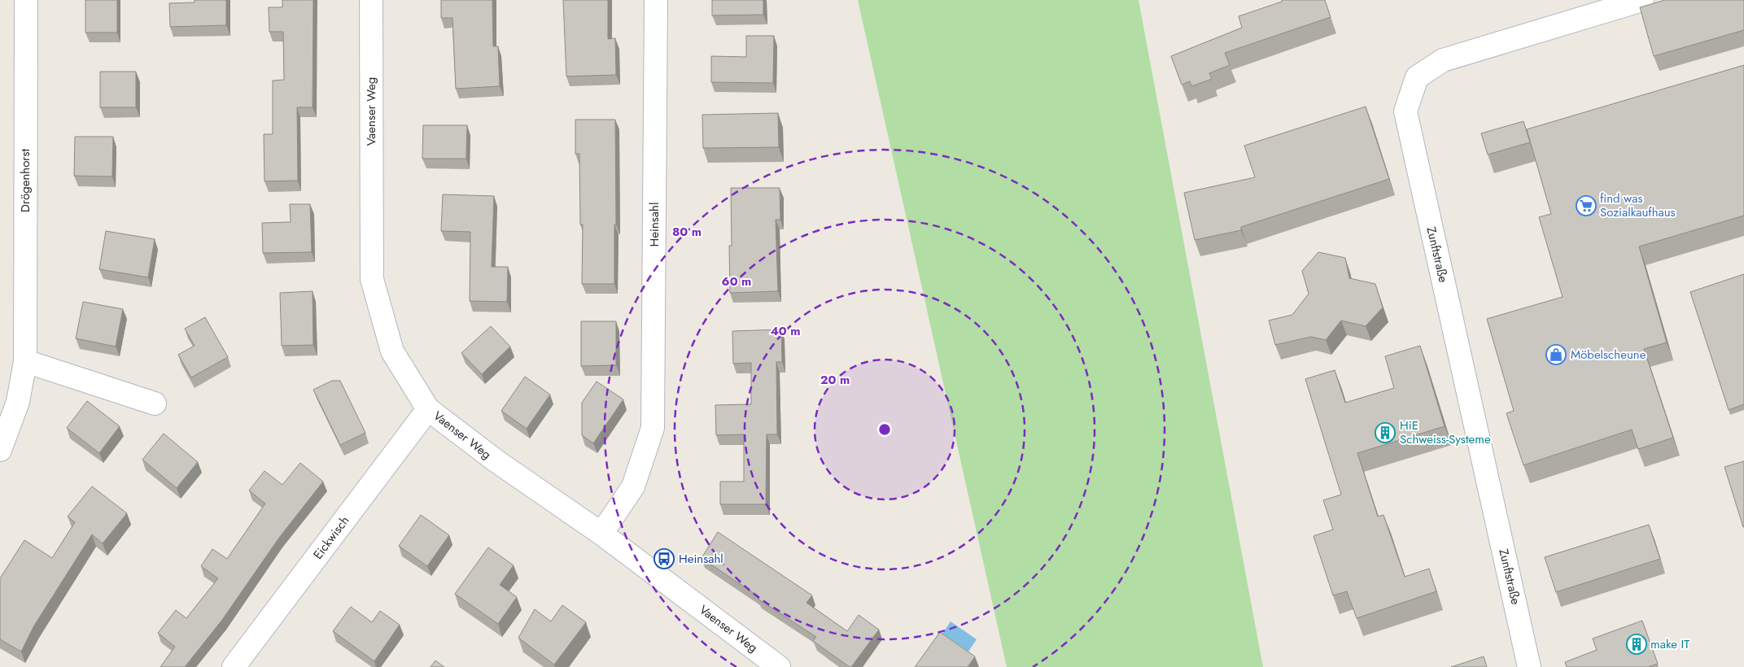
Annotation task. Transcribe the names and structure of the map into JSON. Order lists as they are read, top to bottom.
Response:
{
  "streets": {
    "street": [
      "Vaenser Weg",
      "Drögenhorst",
      "Heinsahl",
      "Zunftstraße",
      "Eickwisch"
    ]
  },
  "crossings": [
    ["Vaenser Weg", "Heinsahl"],
    ["Vaenser Weg", "Eickwisch"]
  ],
  "places": {
    "supermarket": ["find was Sozialkaufhaus"],
    "shop": ["Möbelscheune"],
    "building": ["HiE Schweiss-Systeme", "make IT"],
    "bus stop": ["Heinsahl"]
  },
  "rings": [
    "80 m",
    "60 m",
    "40 m",
    "20 m"
  ]
}
